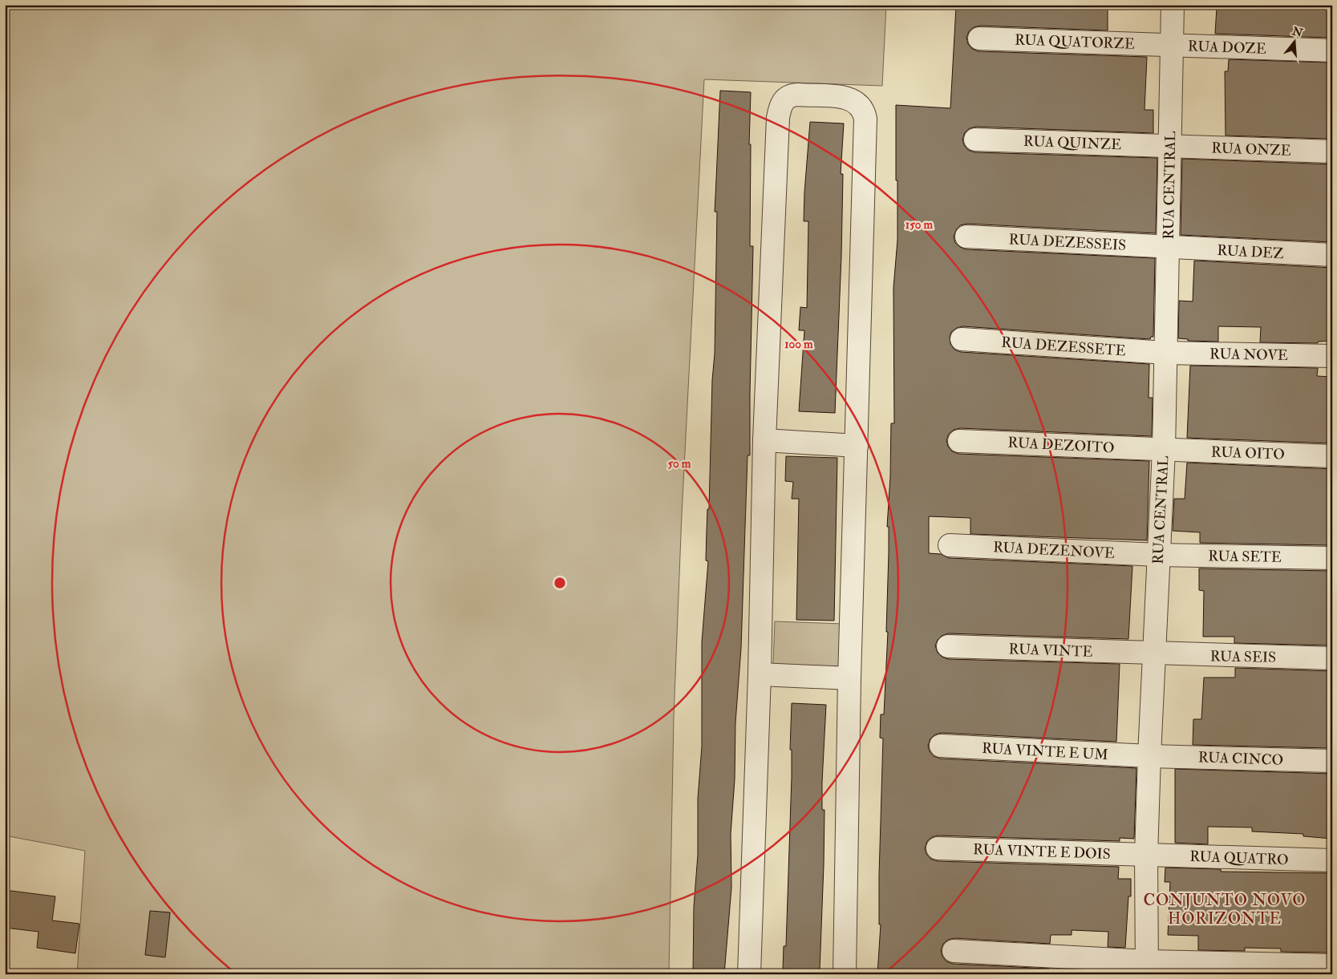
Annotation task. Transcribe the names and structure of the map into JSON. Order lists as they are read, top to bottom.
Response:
{
  "streets": {
    "street": [
      "RUA QUATORZE",
      "RUA DOZE",
      "RUA QUINZE",
      "RUA ONZE",
      "RUA CENTRAL",
      "RUA DEZESSEIS",
      "RUA DEZ",
      "RUA DEZESSETE",
      "RUA NOVE",
      "RUA DEZOITO",
      "RUA OITO",
      "RUA DEZENOVE",
      "RUA SETE",
      "RUA VINTE",
      "RUA SEIS",
      "RUA VINTE E UM",
      "RUA CINCO",
      "RUA VINTE E DOIS",
      "RUA QUATRO"
    ]
  },
  "crossings": [
    ["RUA QUATORZE", "RUA DOZE"],
    ["RUA QUATORZE", "RUA CENTRAL"],
    ["RUA DOZE", "RUA CENTRAL"],
    ["RUA QUINZE", "RUA ONZE"],
    ["RUA QUINZE", "RUA CENTRAL"],
    ["RUA ONZE", "RUA CENTRAL"],
    ["RUA CENTRAL", "RUA DEZESSEIS"],
    ["RUA CENTRAL", "RUA DEZ"],
    ["RUA CENTRAL", "RUA DEZESSETE"],
    ["RUA CENTRAL", "RUA NOVE"],
    ["RUA CENTRAL", "RUA DEZOITO"],
    ["RUA CENTRAL", "RUA OITO"],
    ["RUA CENTRAL", "RUA DEZENOVE"],
    ["RUA CENTRAL", "RUA SETE"],
    ["RUA CENTRAL", "RUA VINTE"],
    ["RUA CENTRAL", "RUA SEIS"],
    ["RUA CENTRAL", "RUA VINTE E UM"],
    ["RUA CENTRAL", "RUA CINCO"],
    ["RUA CENTRAL", "RUA VINTE E DOIS"],
    ["RUA CENTRAL", "RUA QUATRO"],
    ["RUA DEZESSEIS", "RUA DEZ"],
    ["RUA DEZESSETE", "RUA NOVE"],
    ["RUA DEZOITO", "RUA OITO"],
    ["RUA DEZENOVE", "RUA SETE"],
    ["RUA VINTE", "RUA SEIS"],
    ["RUA VINTE E UM", "RUA CINCO"],
    ["RUA VINTE E DOIS", "RUA QUATRO"]
  ],
  "districts": ["CONJUNTO NOVO HORIZONTE"],
  "north": "top",
  "rings": ["150 m", "100 m", "50 m"]
}
